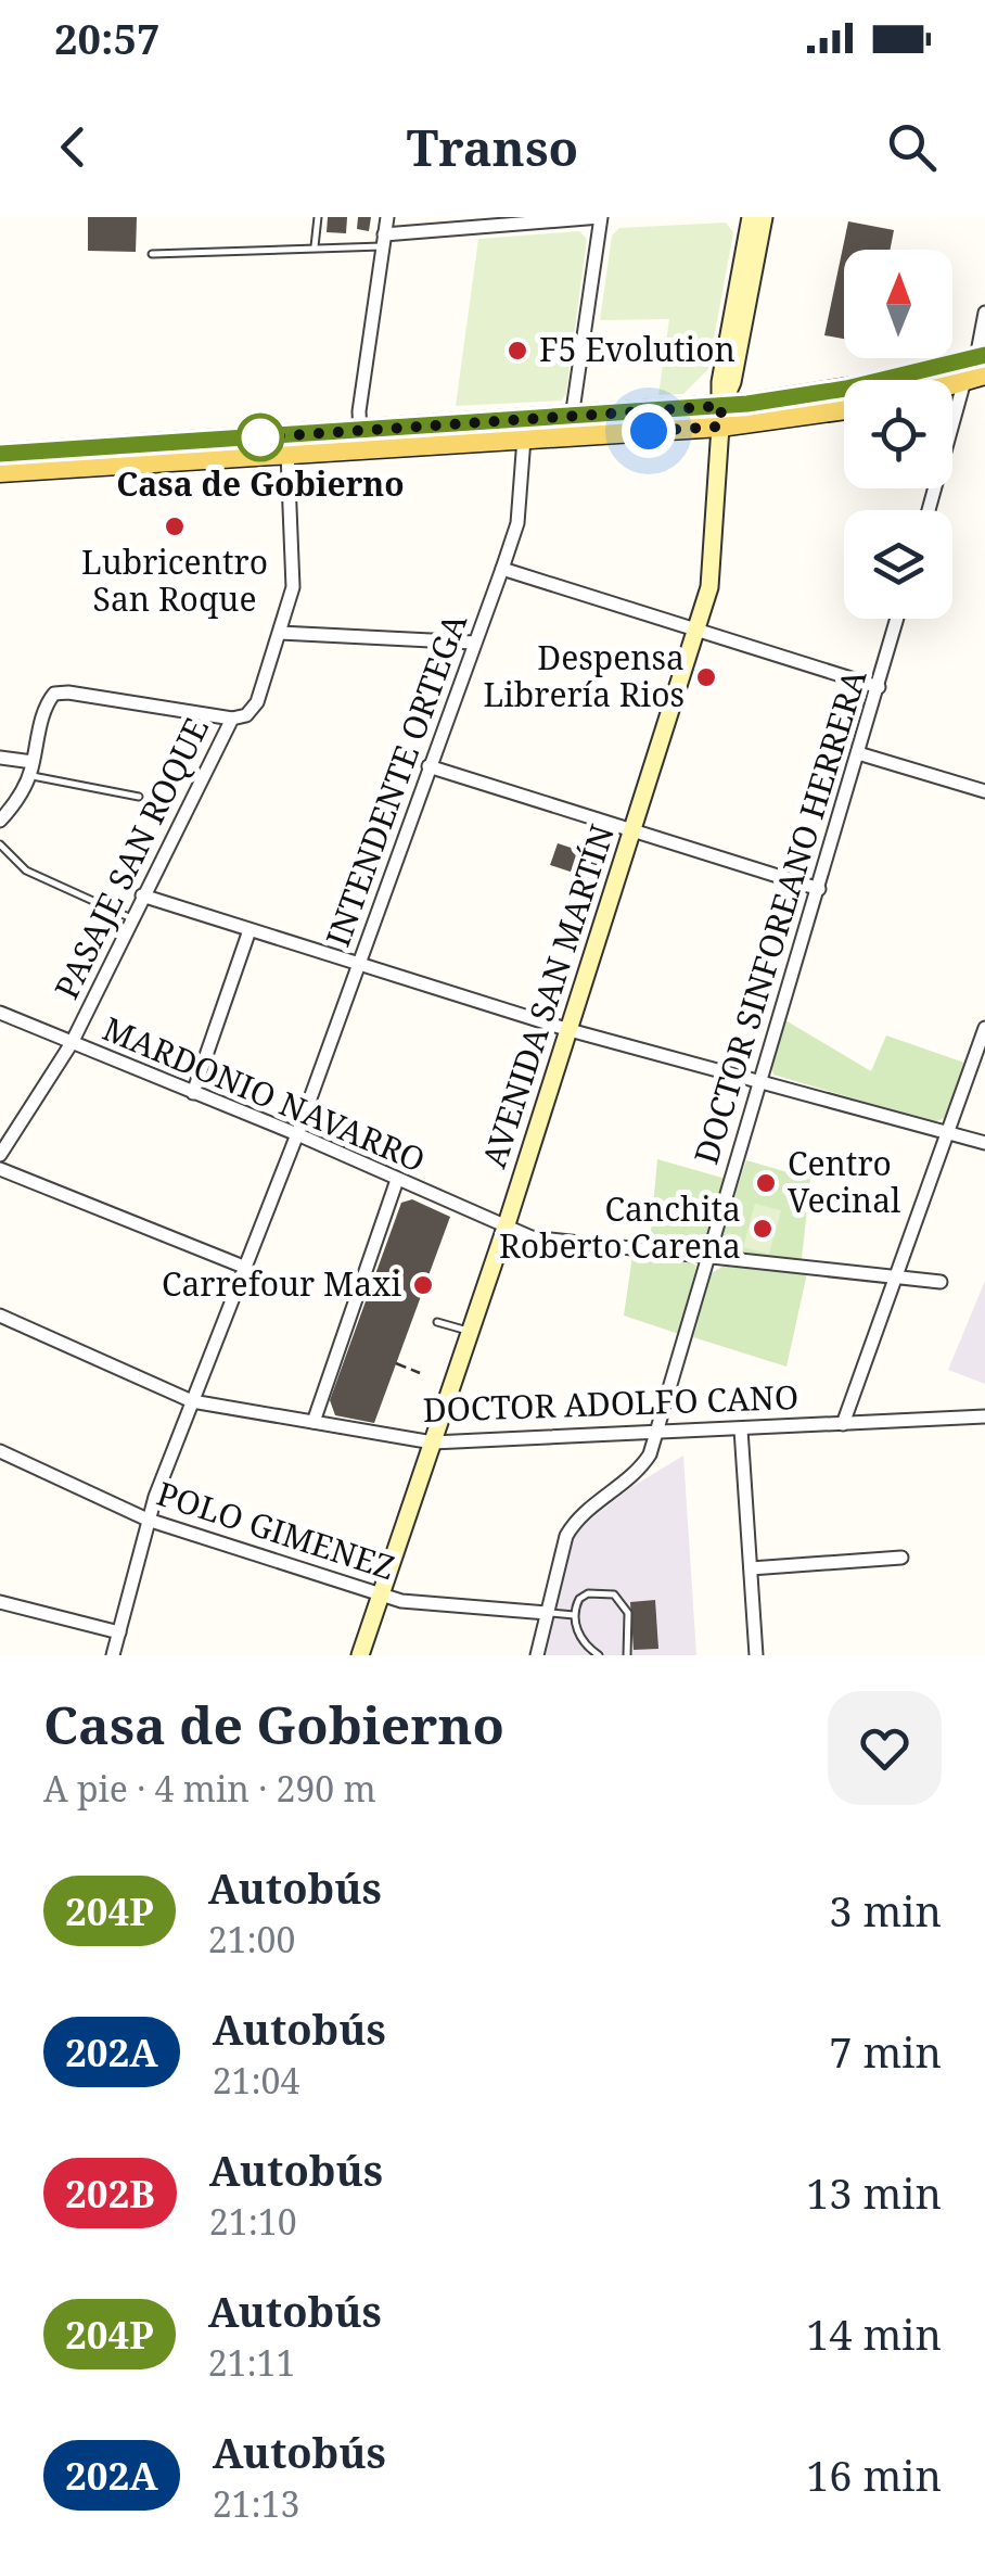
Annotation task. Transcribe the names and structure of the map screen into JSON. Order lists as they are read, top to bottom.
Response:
{
  "streets": {
    "main road": ["AVENIDA SAN MARTÍN"],
    "street": [
      "INTENDENTE ORTEGA",
      "PASAJE SAN ROQUE",
      "DOCTOR SINFOREANO HERRERA",
      "MARDONIO NAVARRO",
      "DOCTOR ADOLFO CANO",
      "POLO GIMENEZ"
    ]
  },
  "crossings": [
    ["INTENDENTE ORTEGA", "MARDONIO NAVARRO"],
    ["INTENDENTE ORTEGA", "DOCTOR ADOLFO CANO"],
    ["INTENDENTE ORTEGA", "POLO GIMENEZ"],
    ["PASAJE SAN ROQUE", "MARDONIO NAVARRO"],
    ["DOCTOR SINFOREANO HERRERA", "MARDONIO NAVARRO"],
    ["DOCTOR SINFOREANO HERRERA", "DOCTOR ADOLFO CANO"],
    ["DOCTOR SINFOREANO HERRERA", "POLO GIMENEZ"],
    ["AVENIDA SAN MARTÍN", "MARDONIO NAVARRO"],
    ["AVENIDA SAN MARTÍN", "DOCTOR ADOLFO CANO"],
    ["AVENIDA SAN MARTÍN", "POLO GIMENEZ"]
  ],
  "places": [
    "F5 Evolution",
    "Casa de Gobierno",
    "Lubricentro San Roque",
    "Despensa Librería Rios",
    "Centro Vecinal",
    "Canchita Roberto Carena",
    "Carrefour Maxi"
  ],
  "lines": ["bus line 204P"],
  "north": "top",
  "page": {
    "status": "20:57",
    "header": "Transo",
    "heading": ["Casa de Gobierno", "A pie · 4 min · 290 m"],
    "list": [
      {
        "mark": "204P",
        "name": "Autobús",
        "note": "21:00",
        "value": "3 min"
      },
      {
        "mark": "202A",
        "name": "Autobús",
        "note": "21:04",
        "value": "7 min"
      },
      {
        "mark": "202B",
        "name": "Autobús",
        "note": "21:10",
        "value": "13 min"
      },
      {
        "mark": "204P",
        "name": "Autobús",
        "note": "21:11",
        "value": "14 min"
      },
      {
        "mark": "202A",
        "name": "Autobús",
        "note": "21:13",
        "value": "16 min"
      }
    ]
  }
}
